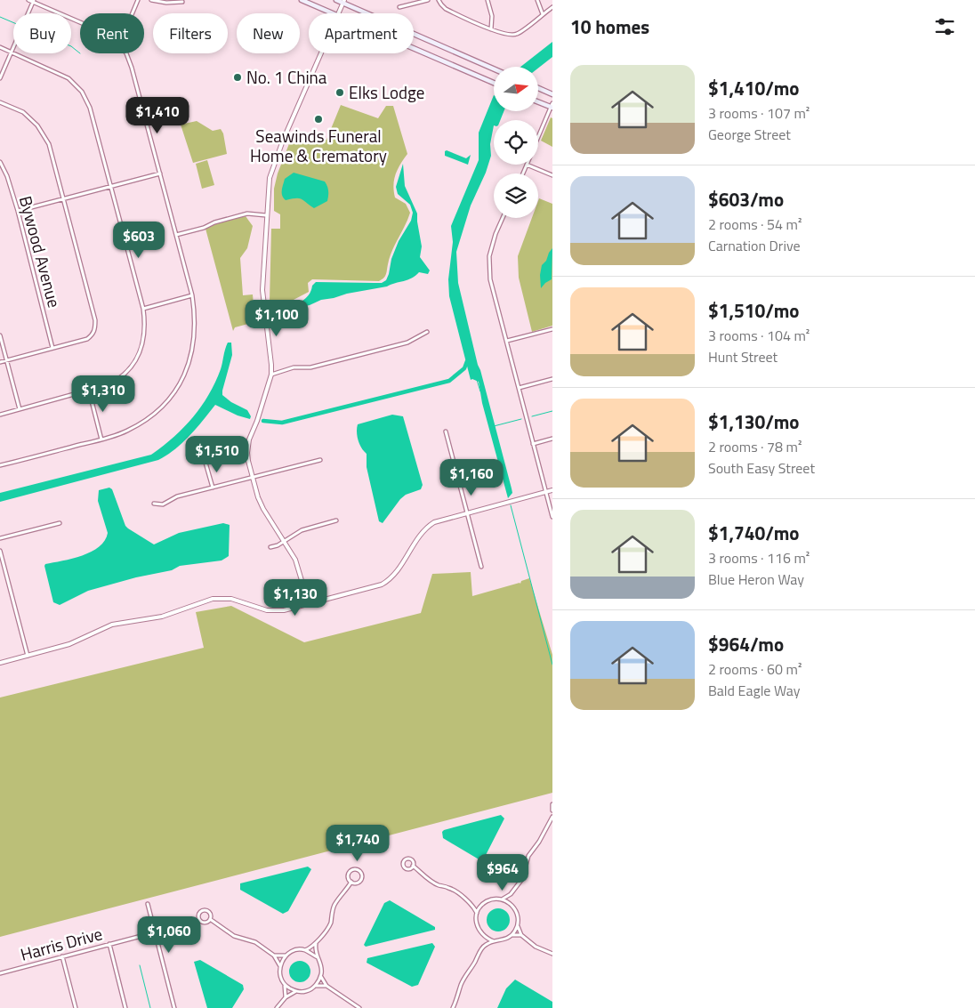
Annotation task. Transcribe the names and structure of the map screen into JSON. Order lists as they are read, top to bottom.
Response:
{
  "streets": {
    "street": ["Bywood Avenue", "Harris Drive"]
  },
  "places": ["No. 1 China", "Elks Lodge", "Seawinds Funeral Home & Crematory"],
  "north": "right",
  "page": {
    "heading": "10 homes",
    "chip": [
      "Buy",
      "Rent",
      "Filters",
      "New",
      "Apartment"
    ],
    "list": [
      {
        "name": "$1,410/mo",
        "note": "3 rooms · 107 m² · George Street"
      },
      {
        "name": "$603/mo",
        "note": "2 rooms · 54 m² · Carnation Drive"
      },
      {
        "name": "$1,510/mo",
        "note": "3 rooms · 104 m² · Hunt Street"
      },
      {
        "name": "$1,130/mo",
        "note": "2 rooms · 78 m² · South Easy Street"
      },
      {
        "name": "$1,740/mo",
        "note": "3 rooms · 116 m² · Blue Heron Way"
      },
      {
        "name": "$964/mo",
        "note": "2 rooms · 60 m² · Bald Eagle Way"
      }
    ],
    "price": [
      "$1,410",
      "$603",
      "$1,100",
      "$1,310",
      "$1,510",
      "$1,160",
      "$1,130",
      "$1,740",
      "$964",
      "$1,060"
    ]
  }
}
